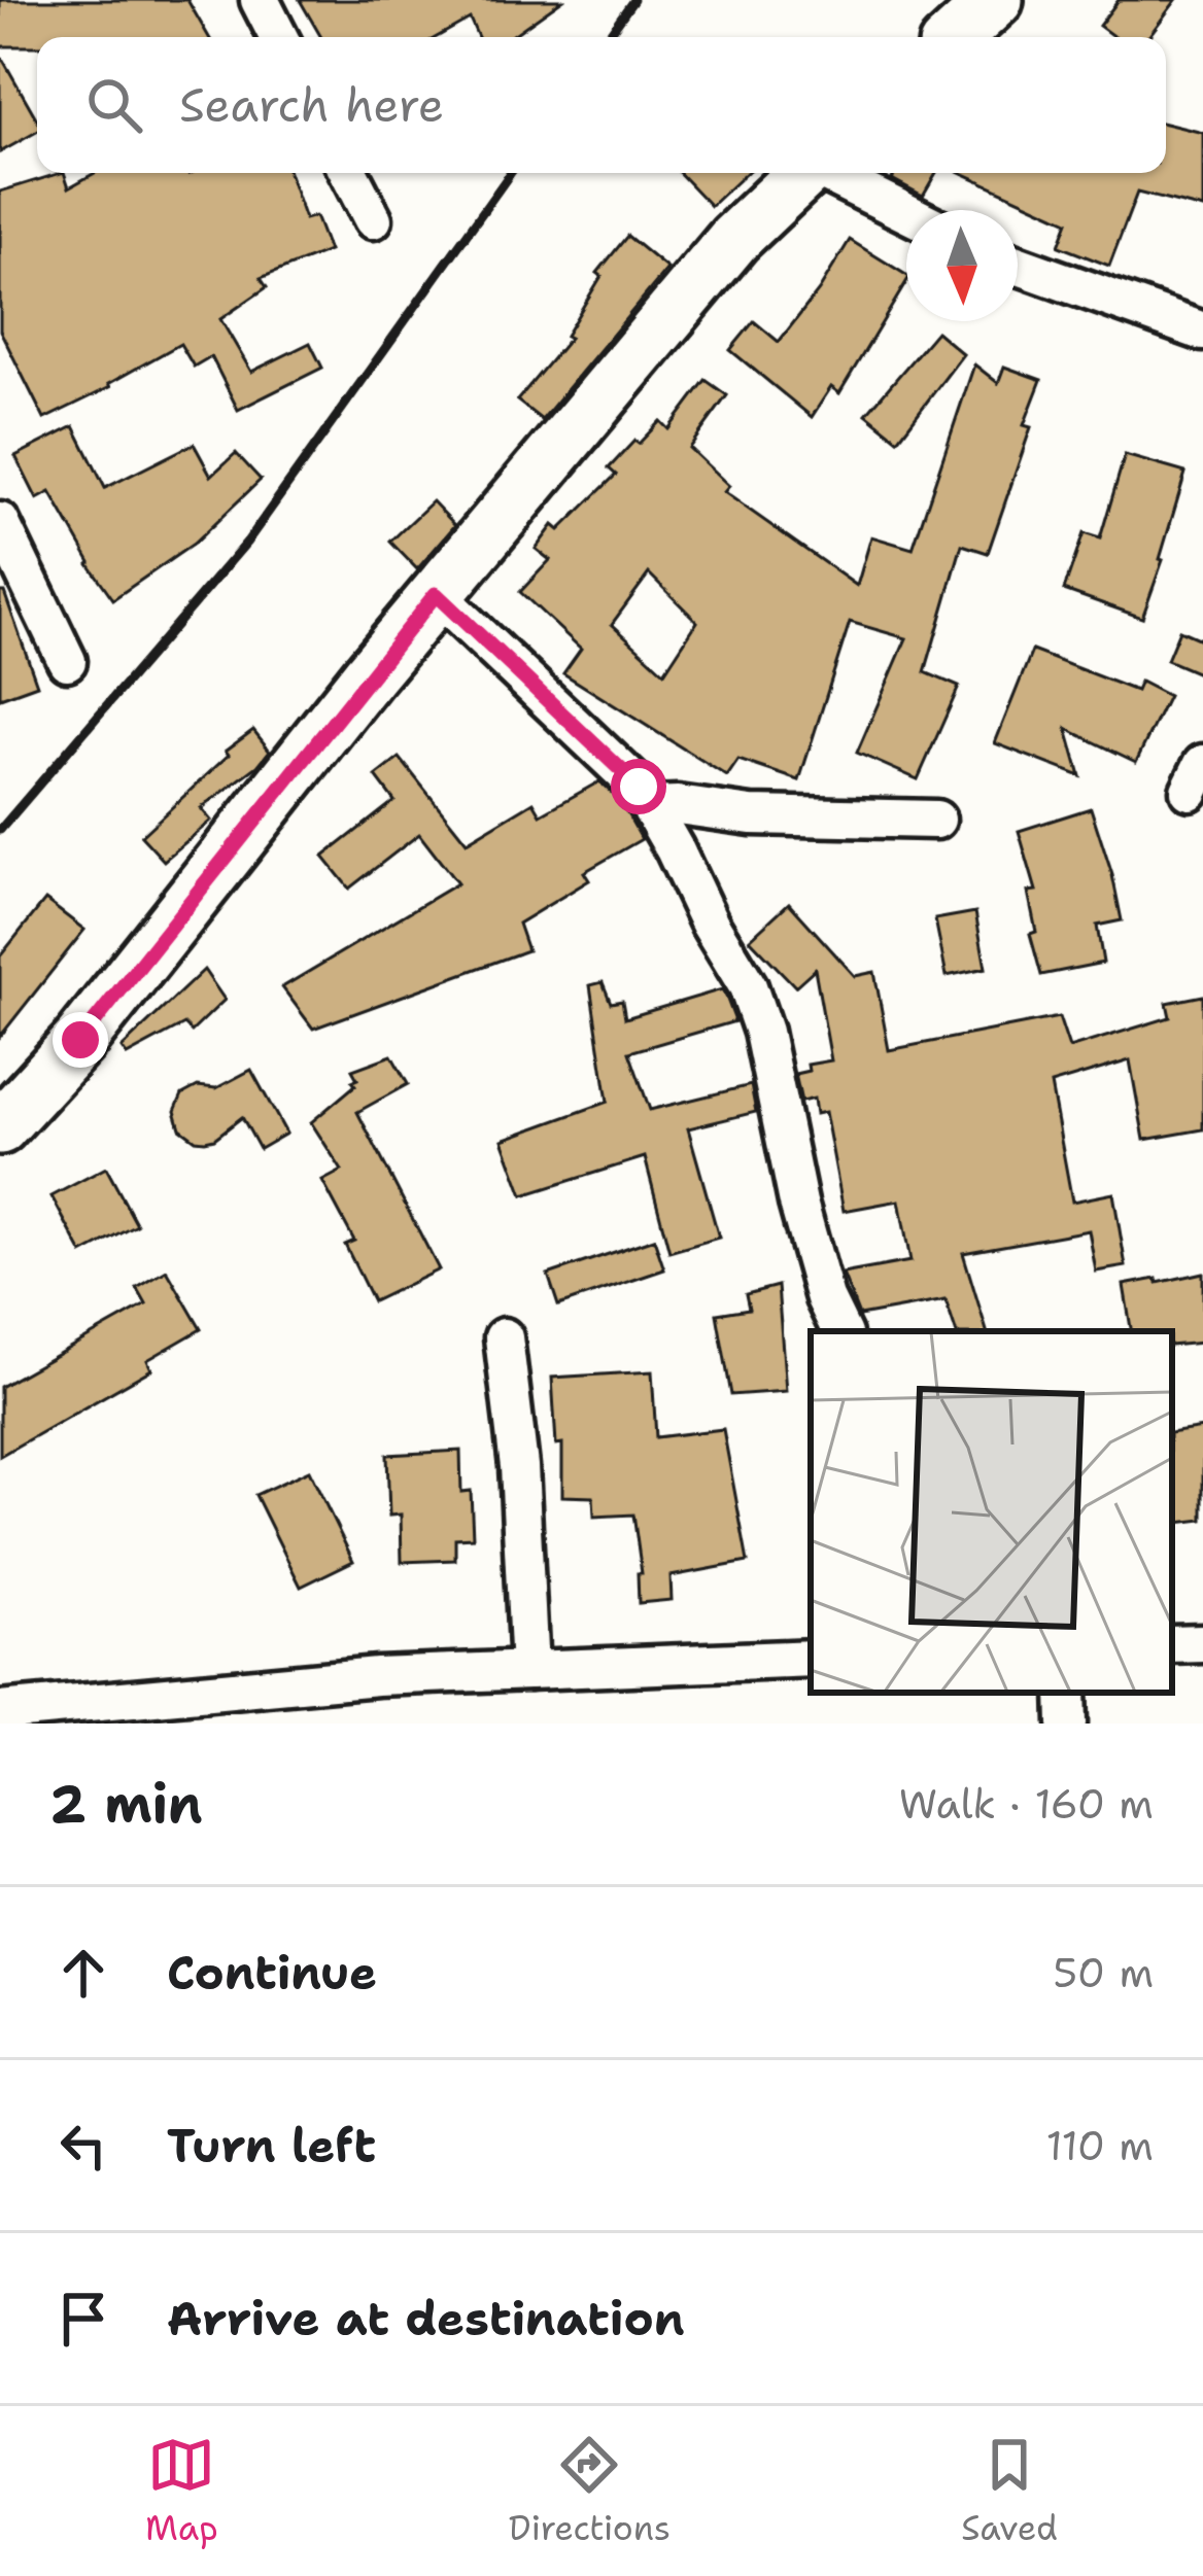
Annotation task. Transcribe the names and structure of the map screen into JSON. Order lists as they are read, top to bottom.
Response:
{
  "north": "bottom",
  "page": {
    "search": "Search here",
    "heading": ["2 min", "Walk · 160 m"],
    "list": [
      ["Continue", "50 m"],
      ["Turn left", "110 m"],
      "Arrive at destination"
    ],
    "nav": ["Map", "Directions", "Saved"]
  }
}
